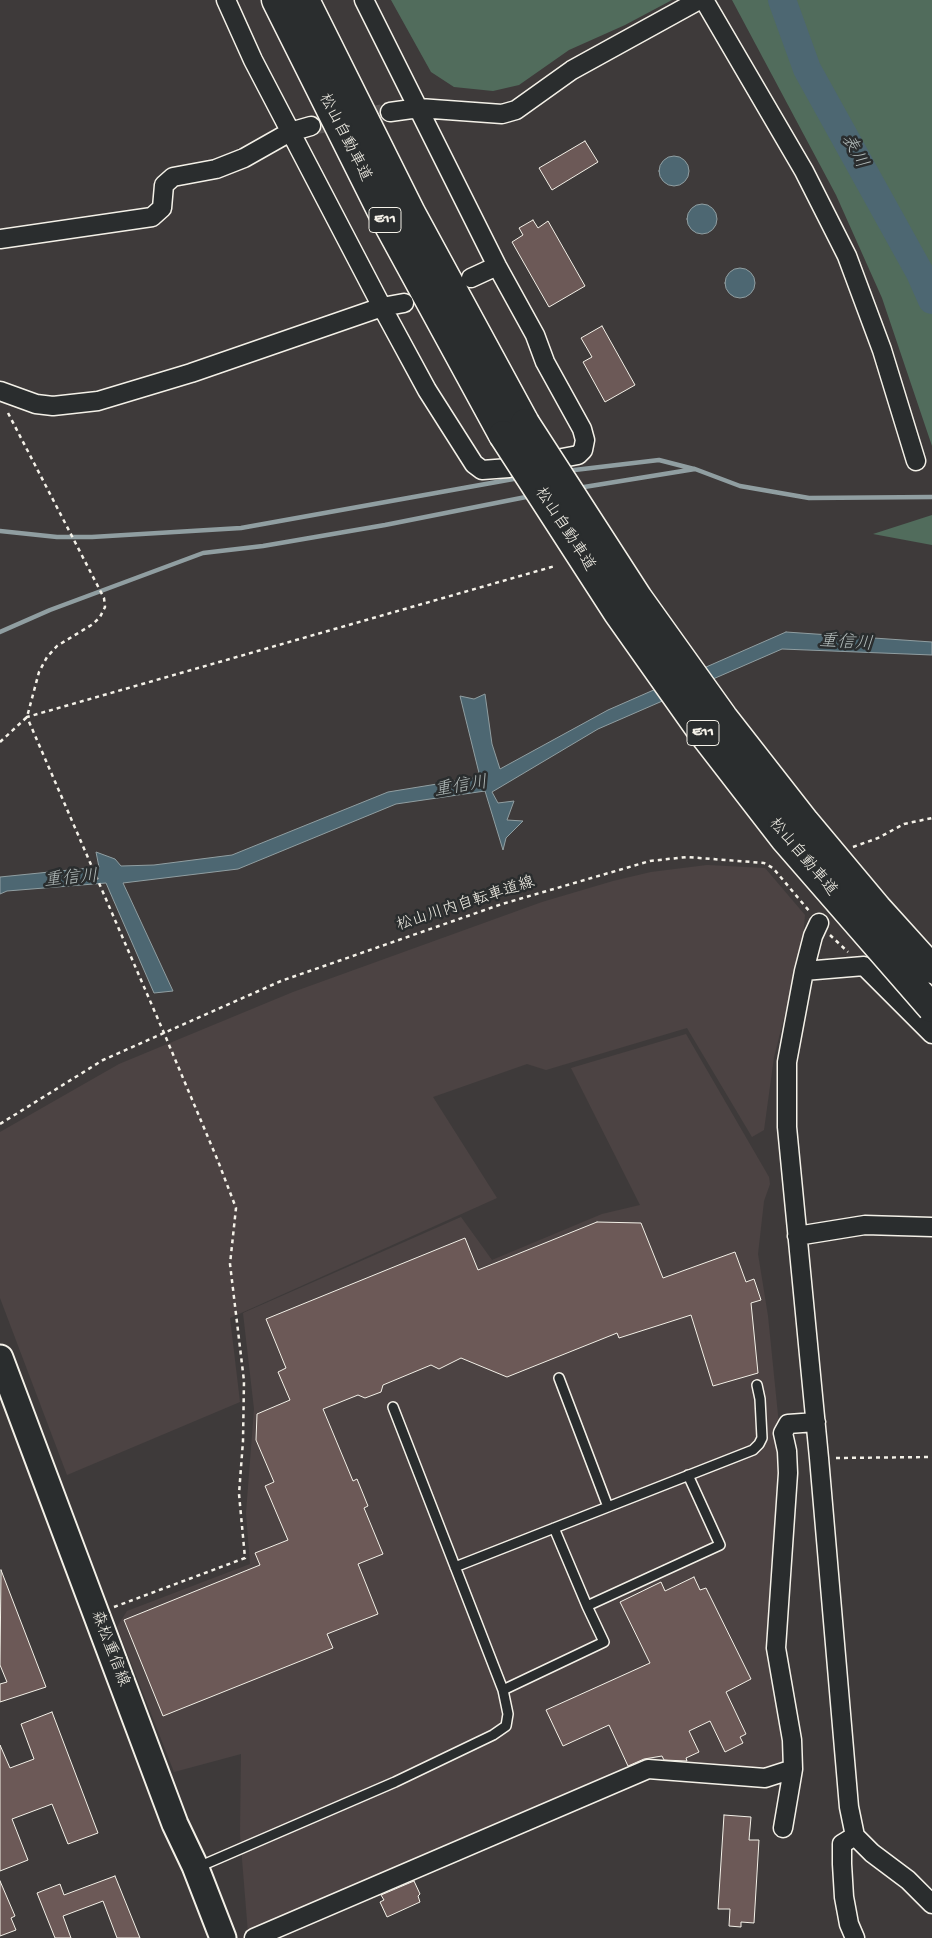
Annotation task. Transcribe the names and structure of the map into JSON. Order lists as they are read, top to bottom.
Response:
{
  "streets": {
    "highway": ["松山自動車道", "E11"],
    "main road": ["森松重信線"],
    "path": ["松山川内自転車道線"]
  },
  "water": ["表川", "重信川"]
}
